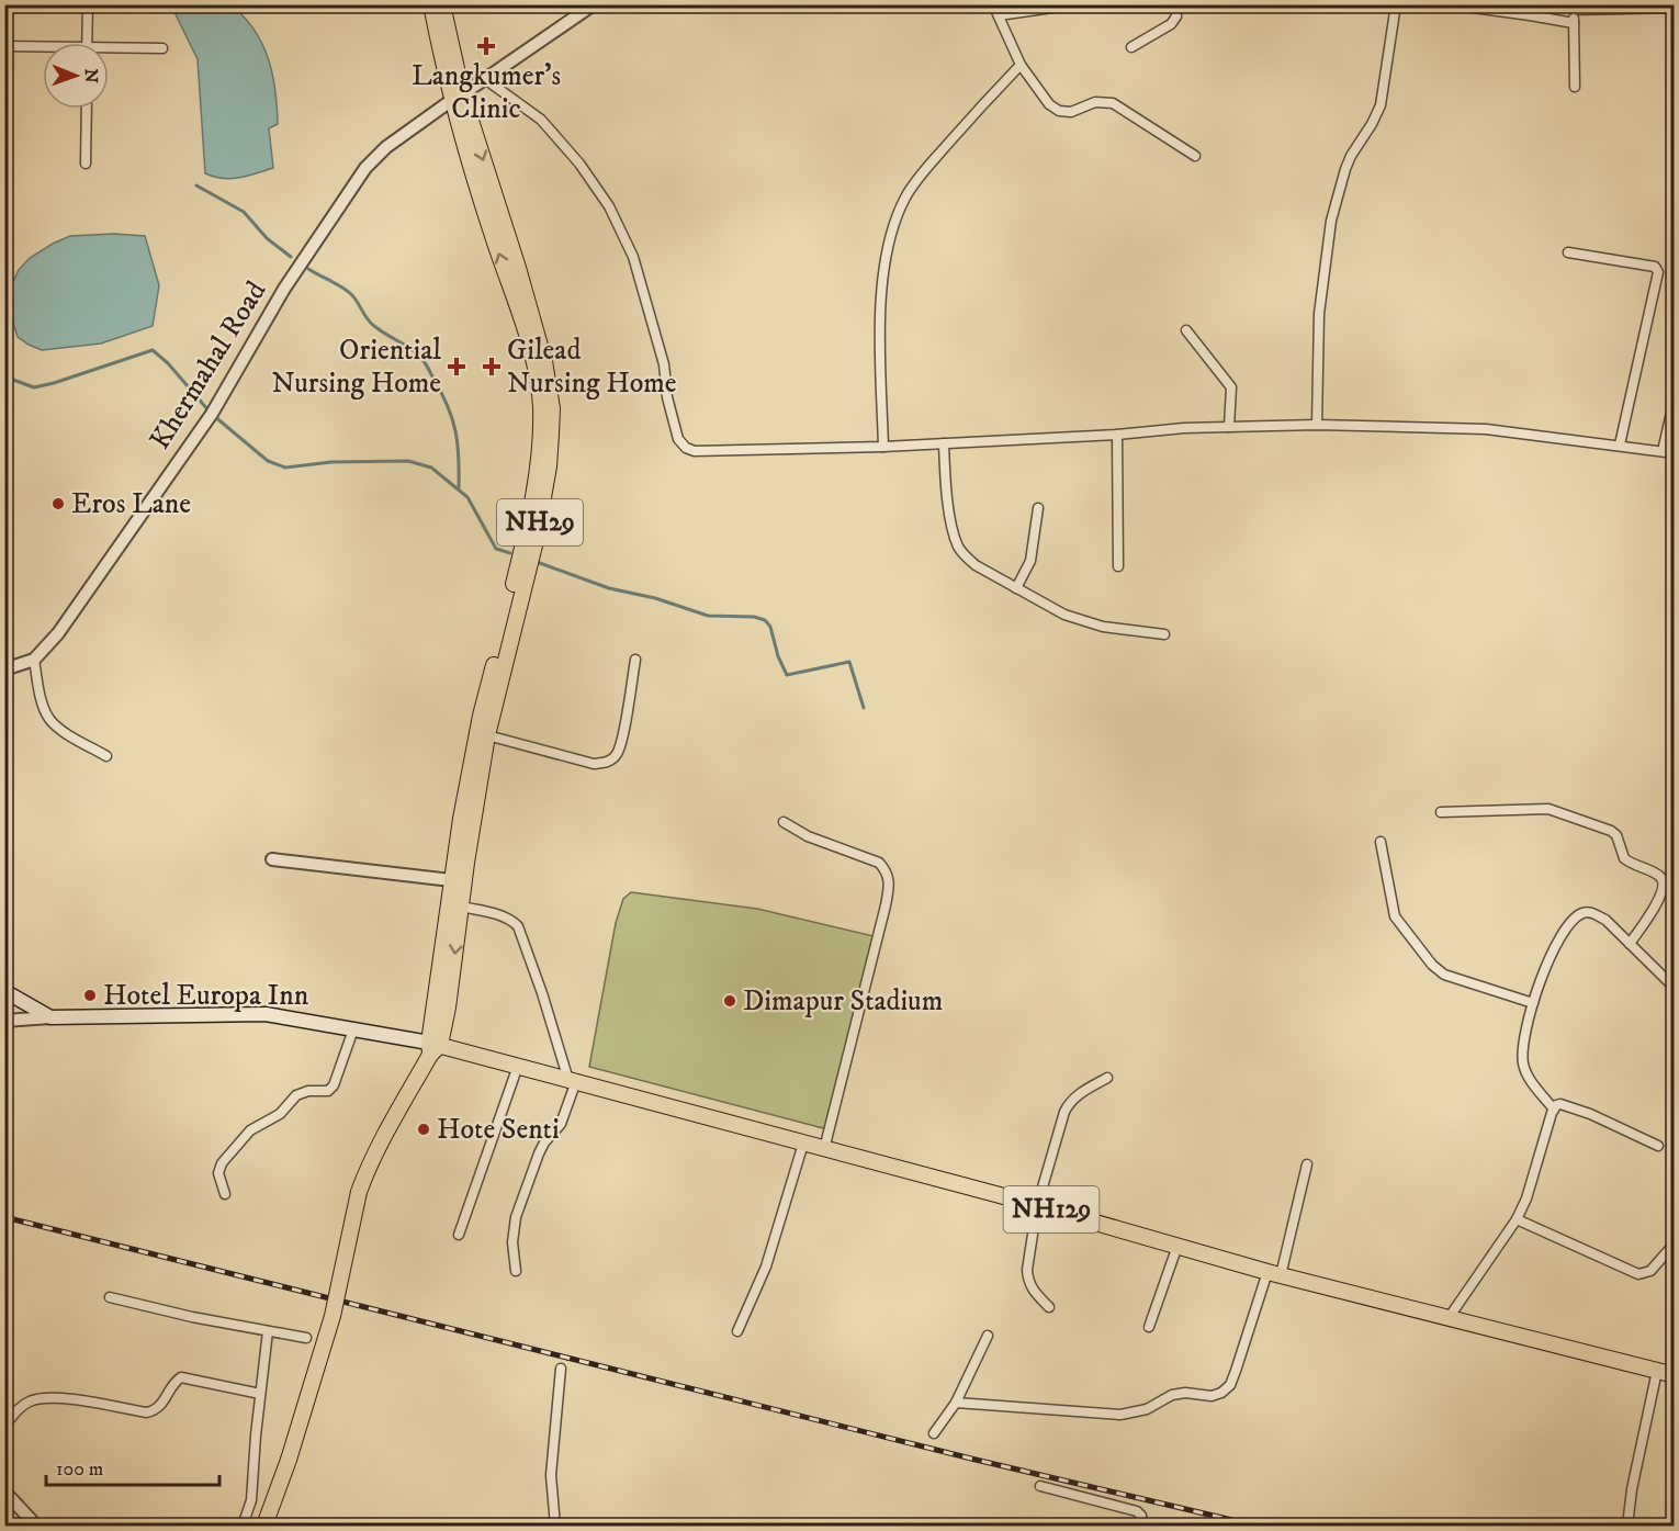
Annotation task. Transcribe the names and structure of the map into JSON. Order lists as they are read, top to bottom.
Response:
{
  "streets": {
    "main road": ["NH29", "NH129"],
    "street": ["Khermahal Road"]
  },
  "crossings": [
    ["Khermahal Road", "NH29"],
    ["NH29", "NH129"]
  ],
  "places": {
    "health": ["Langkumer's Clinic", "Oriential Nursing Home", "Gilead Nursing Home"],
    "other": [
      "Eros Lane",
      "Hotel Europa Inn",
      "Dimapur Stadium",
      "Hote Senti"
    ]
  },
  "scale_bar": "100 m",
  "north": "right"
}
